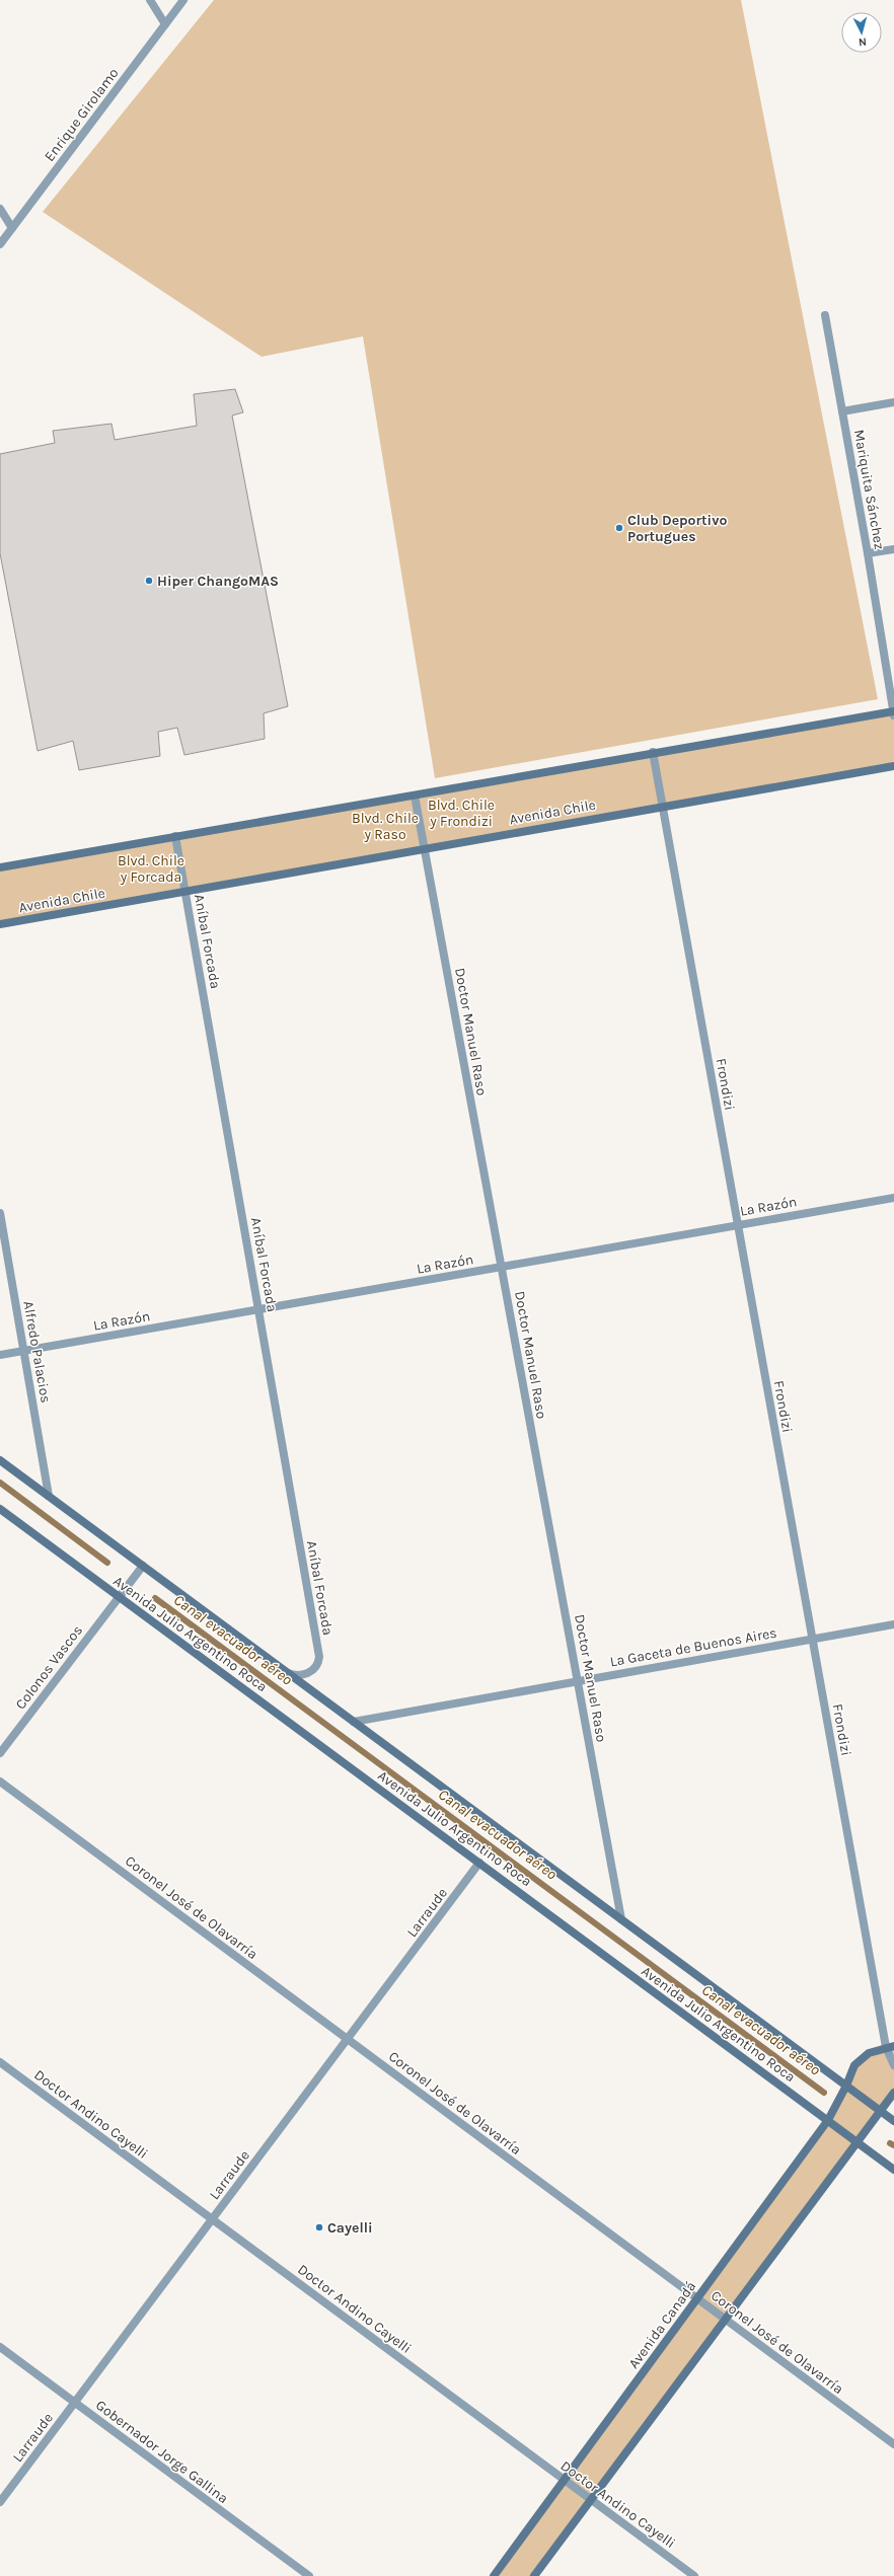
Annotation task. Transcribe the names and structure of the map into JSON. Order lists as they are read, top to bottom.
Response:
{
  "streets": {
    "main road": ["Avenida Chile", "Avenida Julio Argentino Roca", "Avenida Canadá"],
    "street": [
      "Enrique Girolamo",
      "Mariquita Sánchez",
      "Aníbal Forcada",
      "Doctor Manuel Raso",
      "Frondizi",
      "La Razón",
      "Alfredo Palacios",
      "La Gaceta de Buenos Aires",
      "Colonos Vascos",
      "Coronel José de Olavarría",
      "Larraude",
      "Doctor Andino Cayelli",
      "Gobernador Jorge Gallina"
    ]
  },
  "crossings": [
    ["Avenida Chile", "Aníbal Forcada"],
    ["Avenida Chile", "Doctor Manuel Raso"],
    ["Avenida Chile", "Frondizi"],
    ["Aníbal Forcada", "La Razón"],
    ["Aníbal Forcada", "Avenida Julio Argentino Roca"],
    ["Doctor Manuel Raso", "La Razón"],
    ["Doctor Manuel Raso", "Avenida Julio Argentino Roca"],
    ["Doctor Manuel Raso", "La Gaceta de Buenos Aires"],
    ["Frondizi", "La Razón"],
    ["Frondizi", "La Gaceta de Buenos Aires"],
    ["Frondizi", "Avenida Canadá"],
    ["La Razón", "Alfredo Palacios"],
    ["Alfredo Palacios", "Avenida Julio Argentino Roca"],
    ["Avenida Julio Argentino Roca", "La Gaceta de Buenos Aires"],
    ["Avenida Julio Argentino Roca", "Colonos Vascos"],
    ["Avenida Julio Argentino Roca", "Larraude"],
    ["Avenida Julio Argentino Roca", "Avenida Canadá"],
    ["Coronel José de Olavarría", "Larraude"],
    ["Coronel José de Olavarría", "Avenida Canadá"],
    ["Larraude", "Doctor Andino Cayelli"],
    ["Larraude", "Gobernador Jorge Gallina"],
    ["Doctor Andino Cayelli", "Avenida Canadá"]
  ],
  "water": ["Canal evacuador aéreo"],
  "parks": ["Blvd. Chile y Frondizi", "Blvd. Chile y Raso", "Blvd. Chile y Forcada"],
  "places": ["Club Deportivo Portugues", "Hiper ChangoMAS", "Cayelli"],
  "north": "bottom"
}
